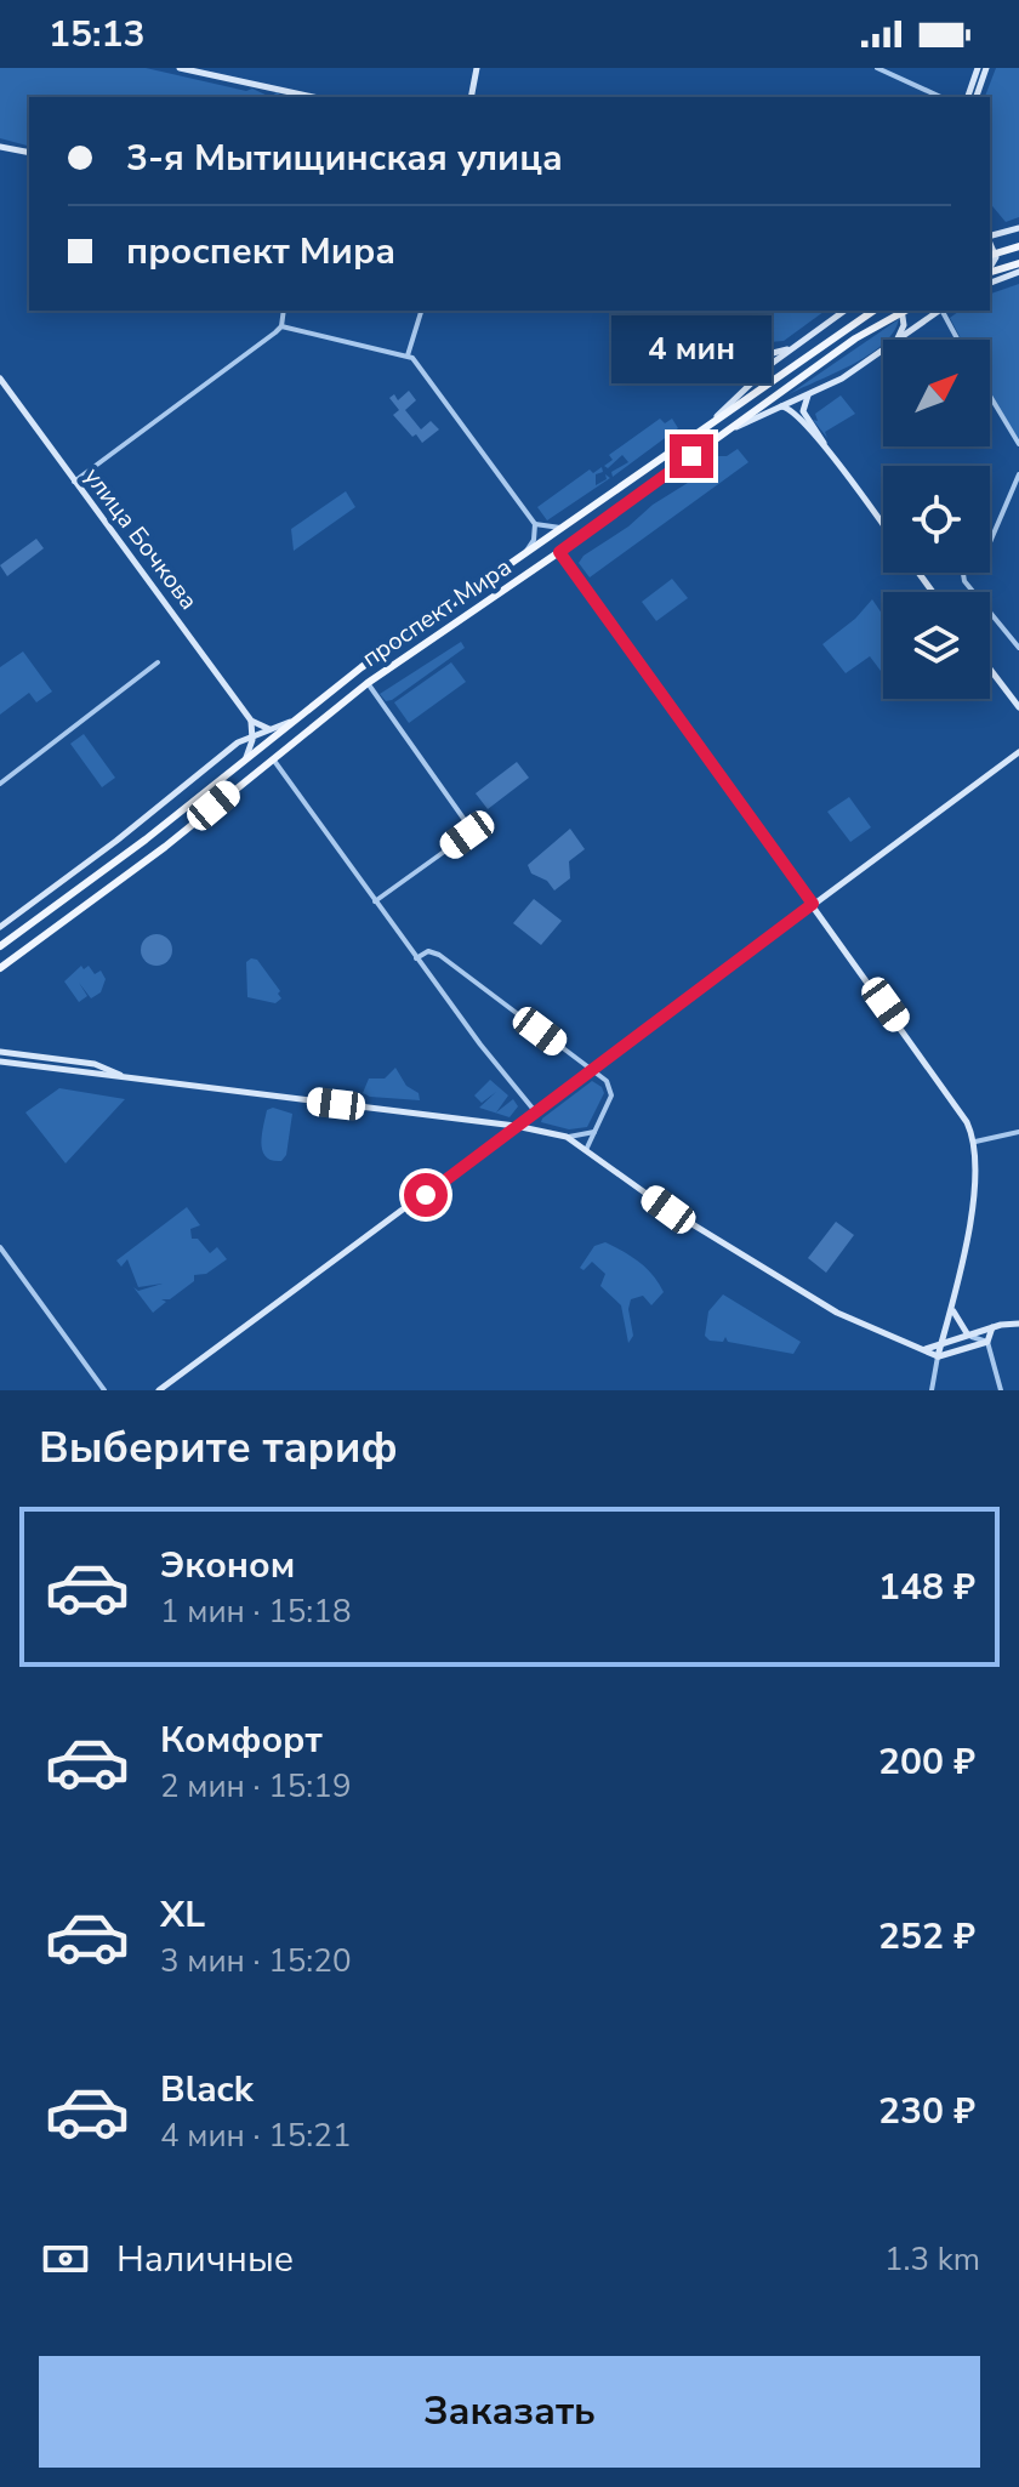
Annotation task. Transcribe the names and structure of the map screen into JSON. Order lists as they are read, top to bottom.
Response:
{
  "streets": {
    "main road": ["проспект Мира"],
    "street": ["улица Бочкова"]
  },
  "north": "top right",
  "page": {
    "status": "15:13",
    "banner": ["3-я Мытищинская улица", "проспект Мира"],
    "bubble": "4 мин",
    "heading": "Выберите тариф",
    "list": [
      {
        "name": "Эконом",
        "note": "1 мин · 15:18",
        "value": "148 ₽"
      },
      {
        "name": "Комфорт",
        "note": "2 мин · 15:19",
        "value": "200 ₽"
      },
      {
        "name": "XL",
        "note": "3 мин · 15:20",
        "value": "252 ₽"
      },
      {
        "name": "Black",
        "note": "4 мин · 15:21",
        "value": "230 ₽"
      }
    ],
    "pay": ["Наличные", "1.3 km"],
    "buttons": "Заказать"
  }
}
